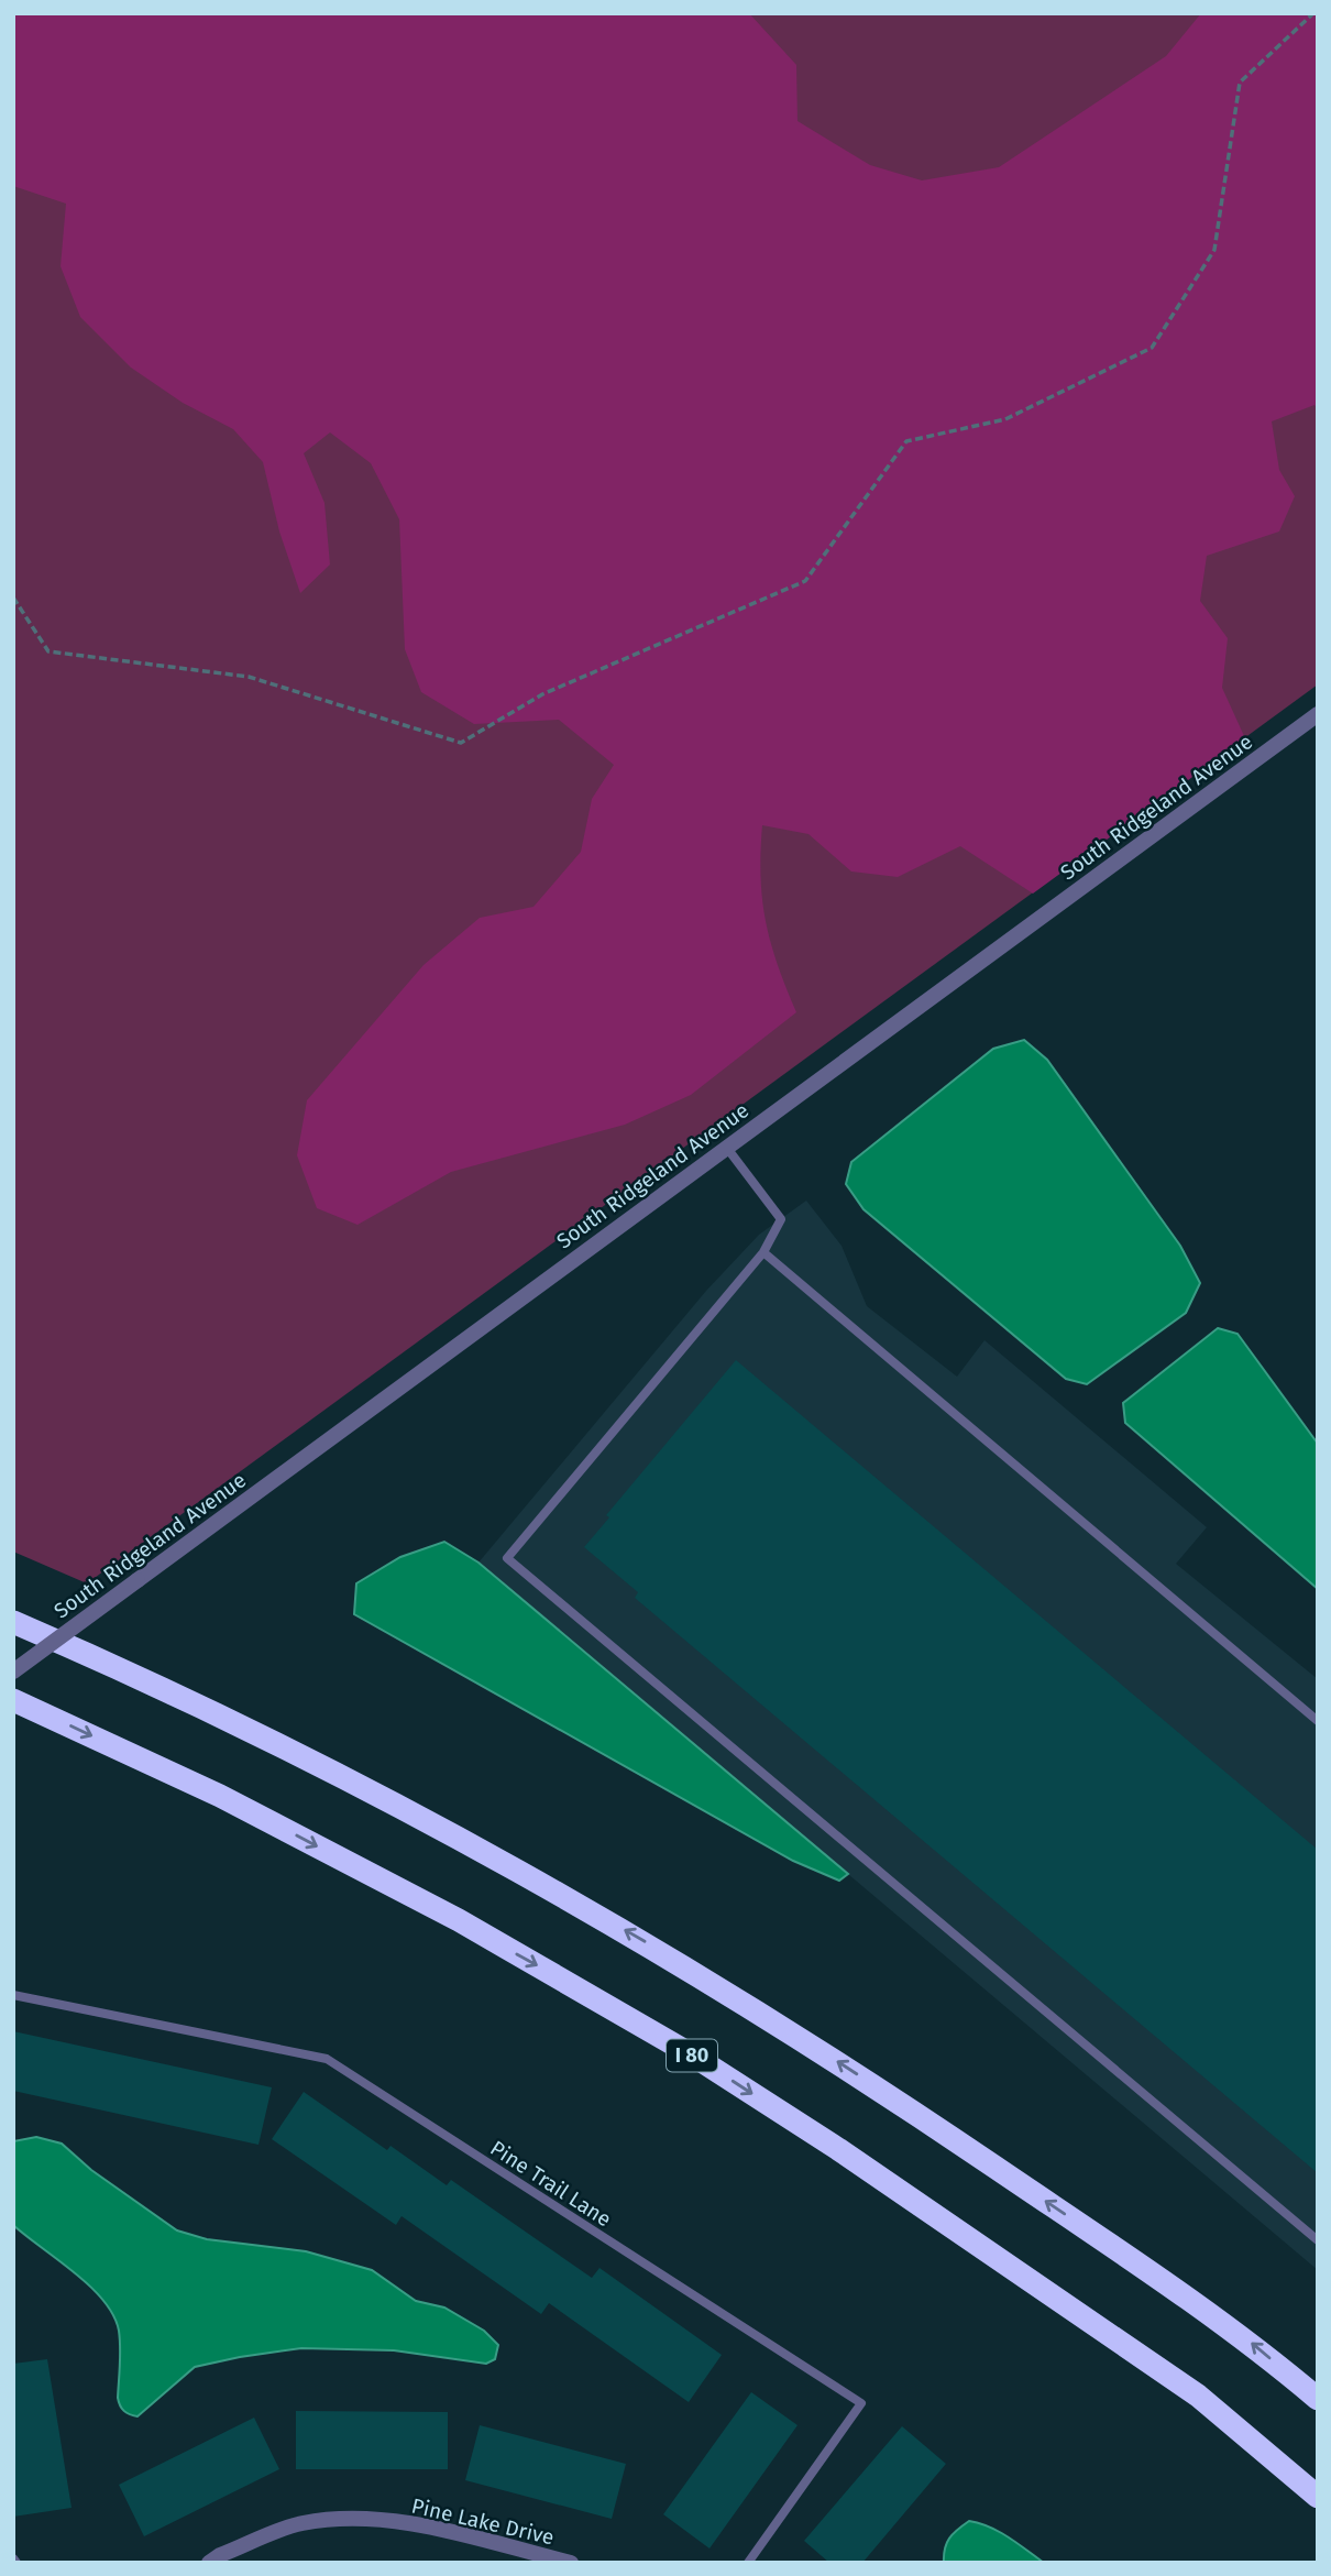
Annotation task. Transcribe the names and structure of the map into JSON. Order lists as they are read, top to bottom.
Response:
{
  "streets": {
    "highway": ["I 80"],
    "street": ["South Ridgeland Avenue", "Pine Lake Drive"],
    "lane": ["Pine Trail Lane"]
  }
}
